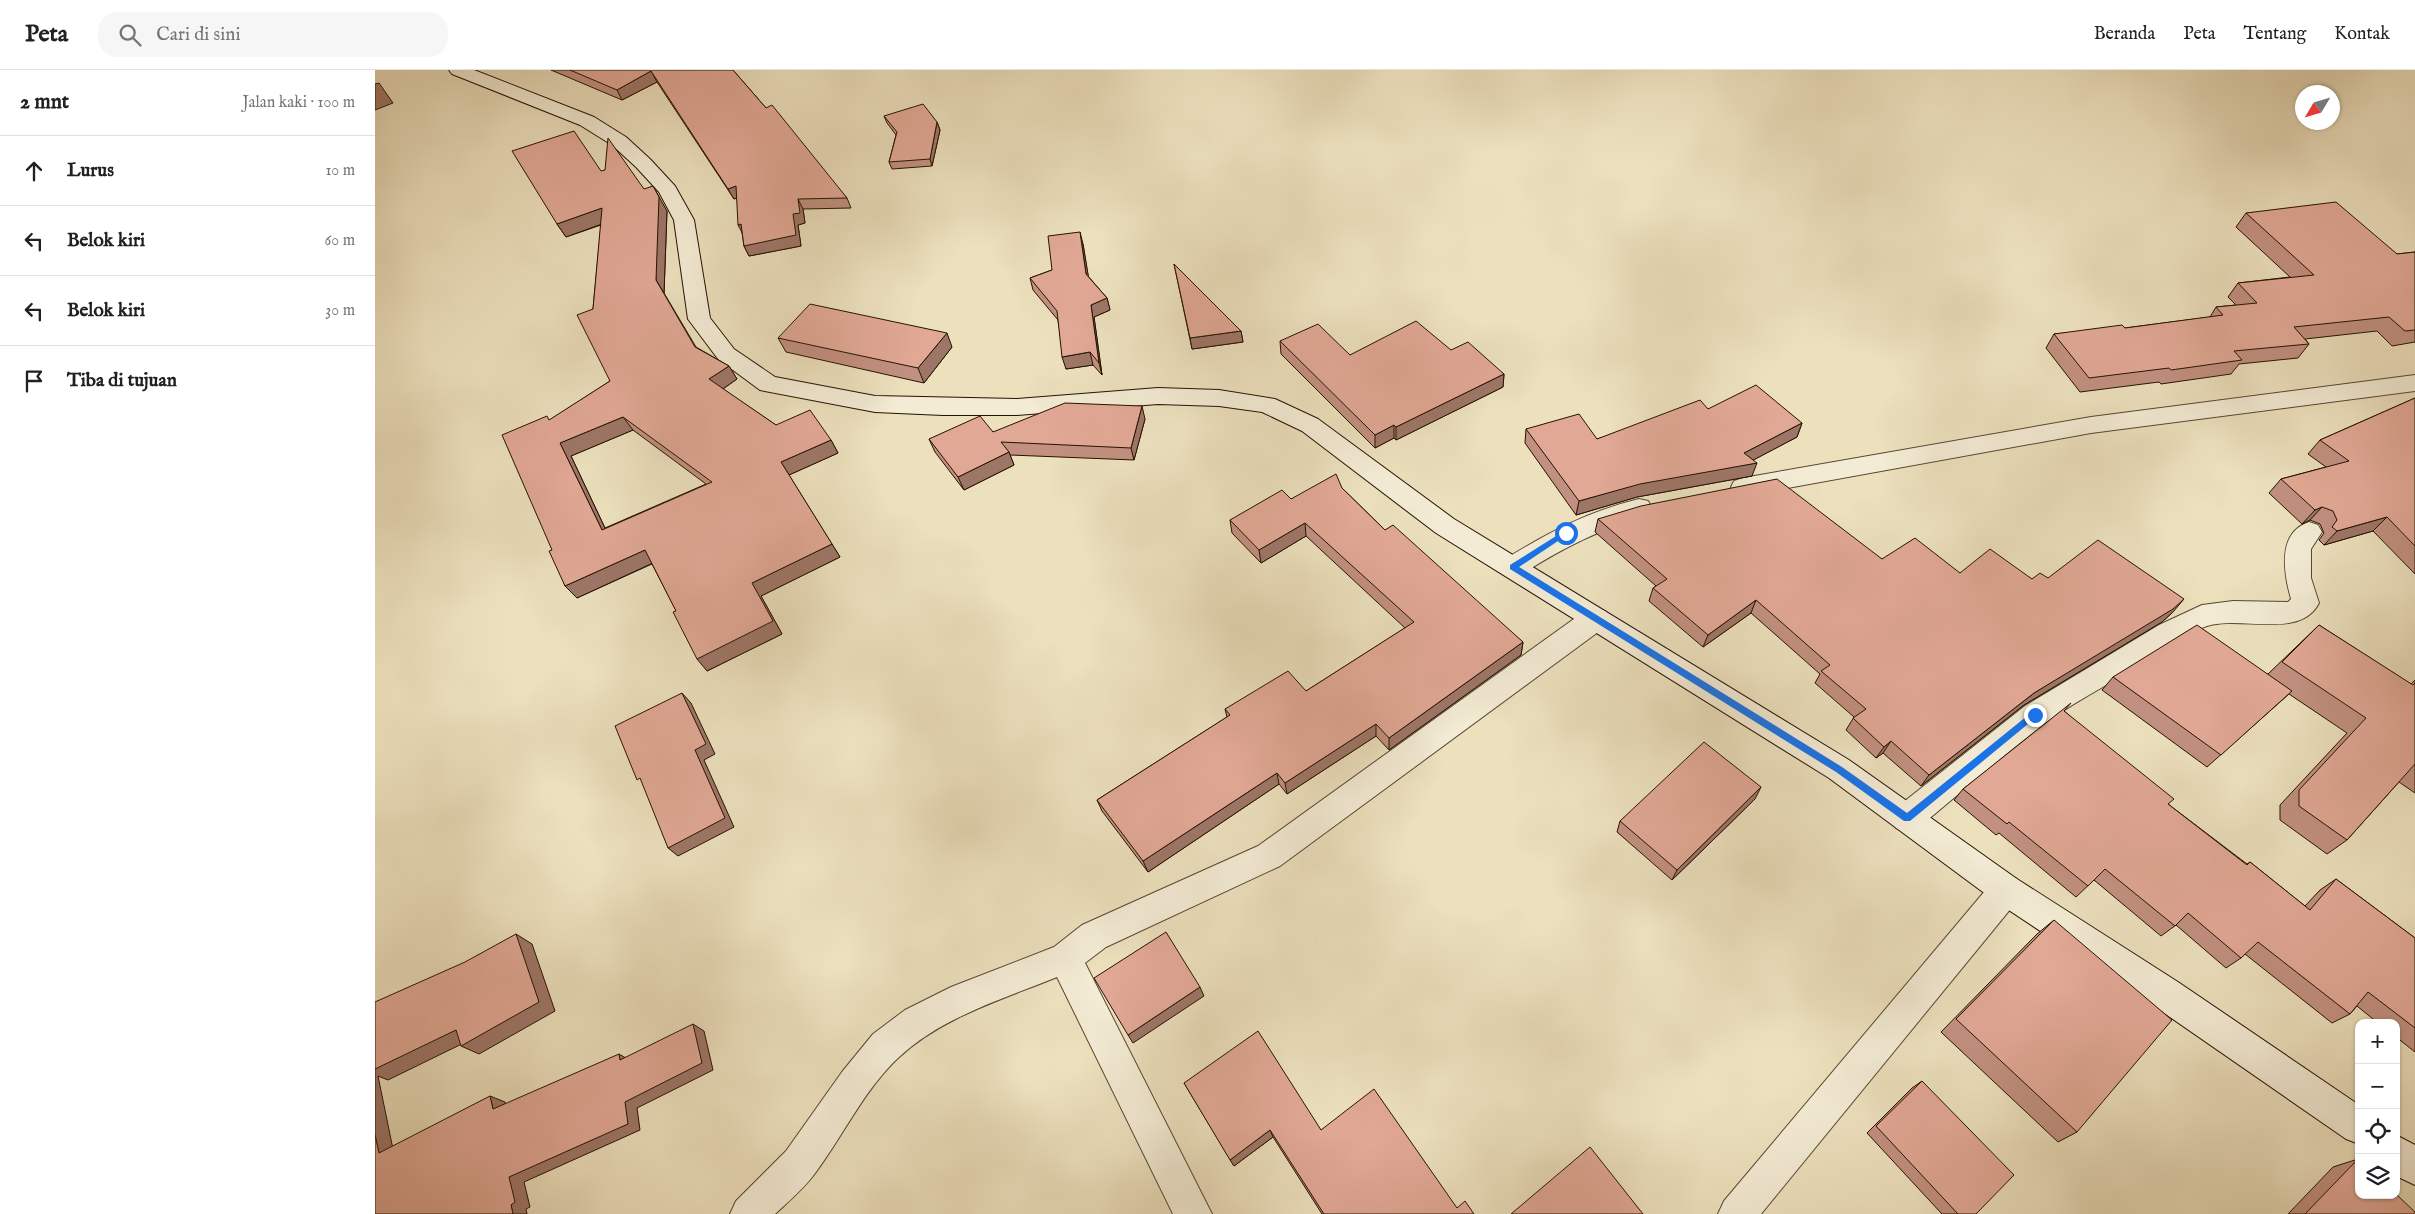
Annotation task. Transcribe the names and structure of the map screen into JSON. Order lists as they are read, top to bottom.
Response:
{
  "north": "bottom left",
  "page": {
    "header": "Peta",
    "search": "Cari di sini",
    "nav": [
      "Beranda",
      "Peta",
      "Tentang",
      "Kontak"
    ],
    "heading": ["2 mnt", "Jalan kaki · 100 m"],
    "list": [
      ["Lurus", "10 m"],
      ["Belok kiri", "60 m"],
      ["Belok kiri", "30 m"],
      "Tiba di tujuan"
    ],
    "map_buttons": ["+", "−"]
  }
}
